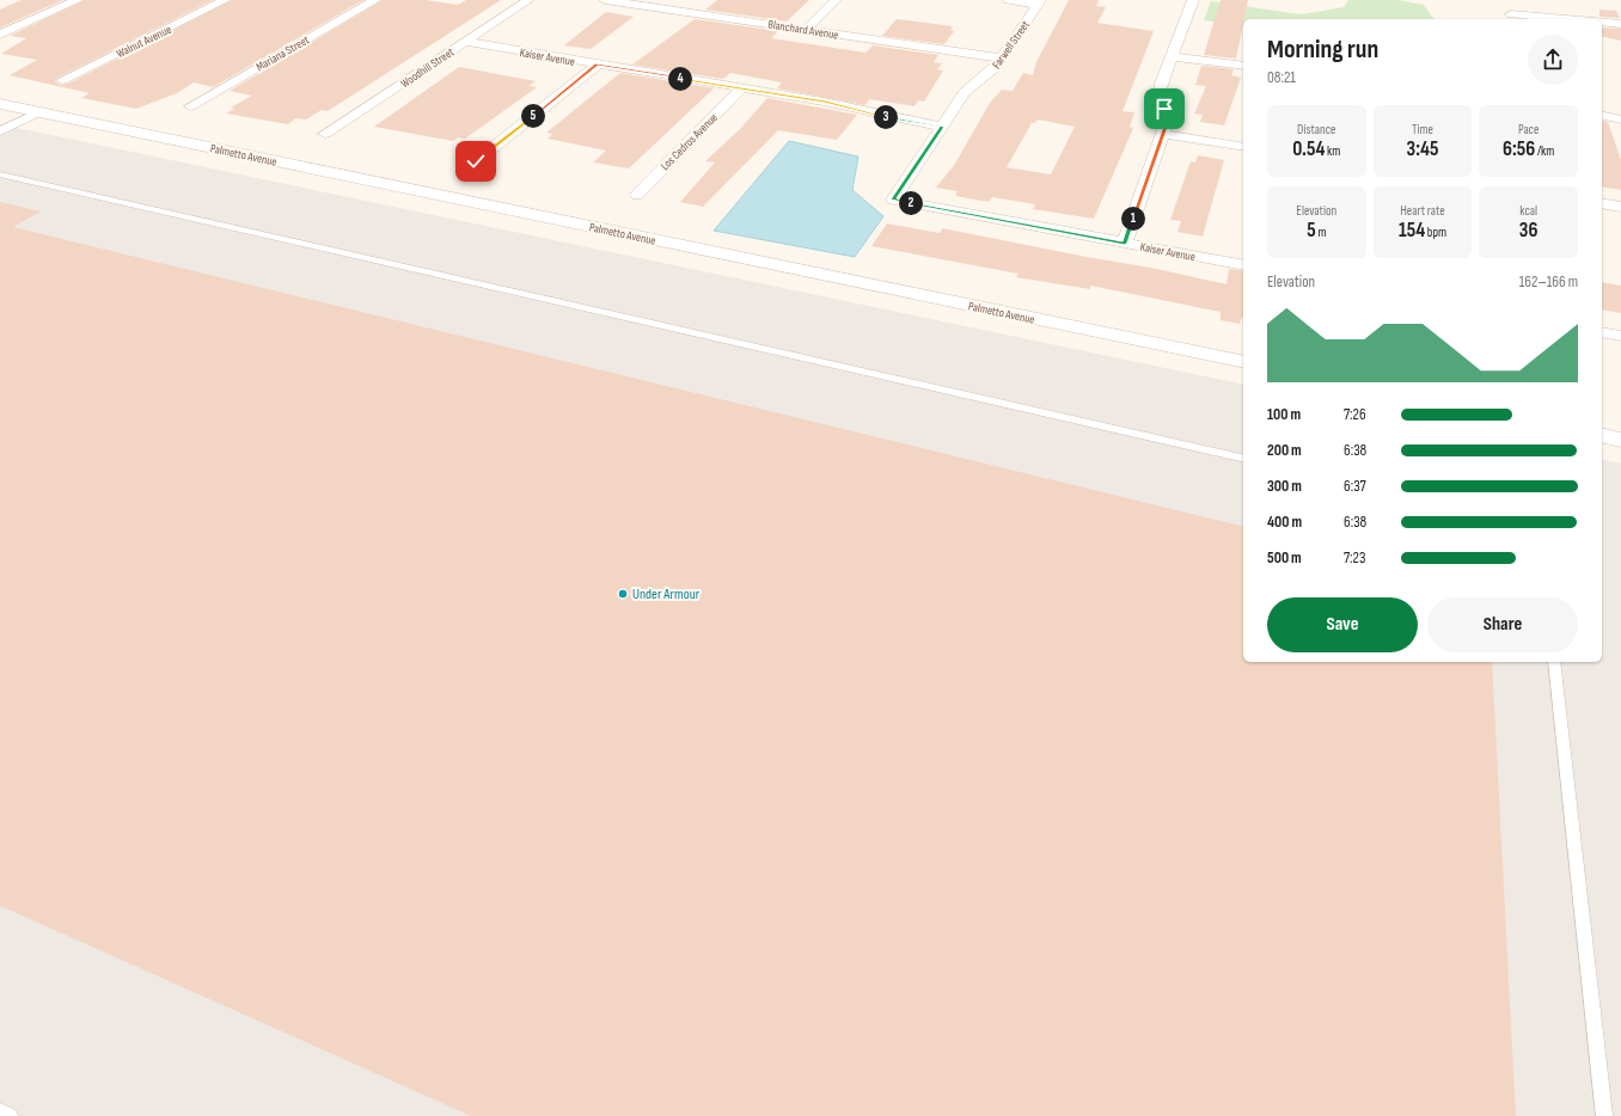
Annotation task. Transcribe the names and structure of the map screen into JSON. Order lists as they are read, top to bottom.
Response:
{
  "streets": {
    "street": [
      "Blanchard Avenue",
      "Walnut Avenue",
      "Farwell Street",
      "Mariana Street",
      "Kaiser Avenue",
      "Woodhill Street",
      "Los Cedros Avenue",
      "Palmetto Avenue"
    ]
  },
  "crossings": [
    ["Blanchard Avenue", "Farwell Street"],
    ["Farwell Street", "Kaiser Avenue"],
    ["Kaiser Avenue", "Woodhill Street"],
    ["Kaiser Avenue", "Los Cedros Avenue"]
  ],
  "places": ["Under Armour"],
  "page": {
    "heading": ["Morning run", "08:21"],
    "pins": [
      "4",
      "5",
      "3",
      "2",
      "1"
    ],
    "stats": [
      ["Distance", "0.54 km"],
      ["Time", "3:45"],
      ["Pace", "6:56 /km"],
      ["Elevation", "5 m"],
      ["Heart rate", "154 bpm"],
      ["kcal", "36"]
    ],
    "chart": ["Elevation", "162–166 m"],
    "list": [
      {
        "name": "100 m",
        "note": "7:26"
      },
      {
        "name": "200 m",
        "note": "6:38"
      },
      {
        "name": "300 m",
        "note": "6:37"
      },
      {
        "name": "400 m",
        "note": "6:38"
      },
      {
        "name": "500 m",
        "note": "7:23"
      }
    ],
    "buttons": ["Save", "Share"]
  }
}
